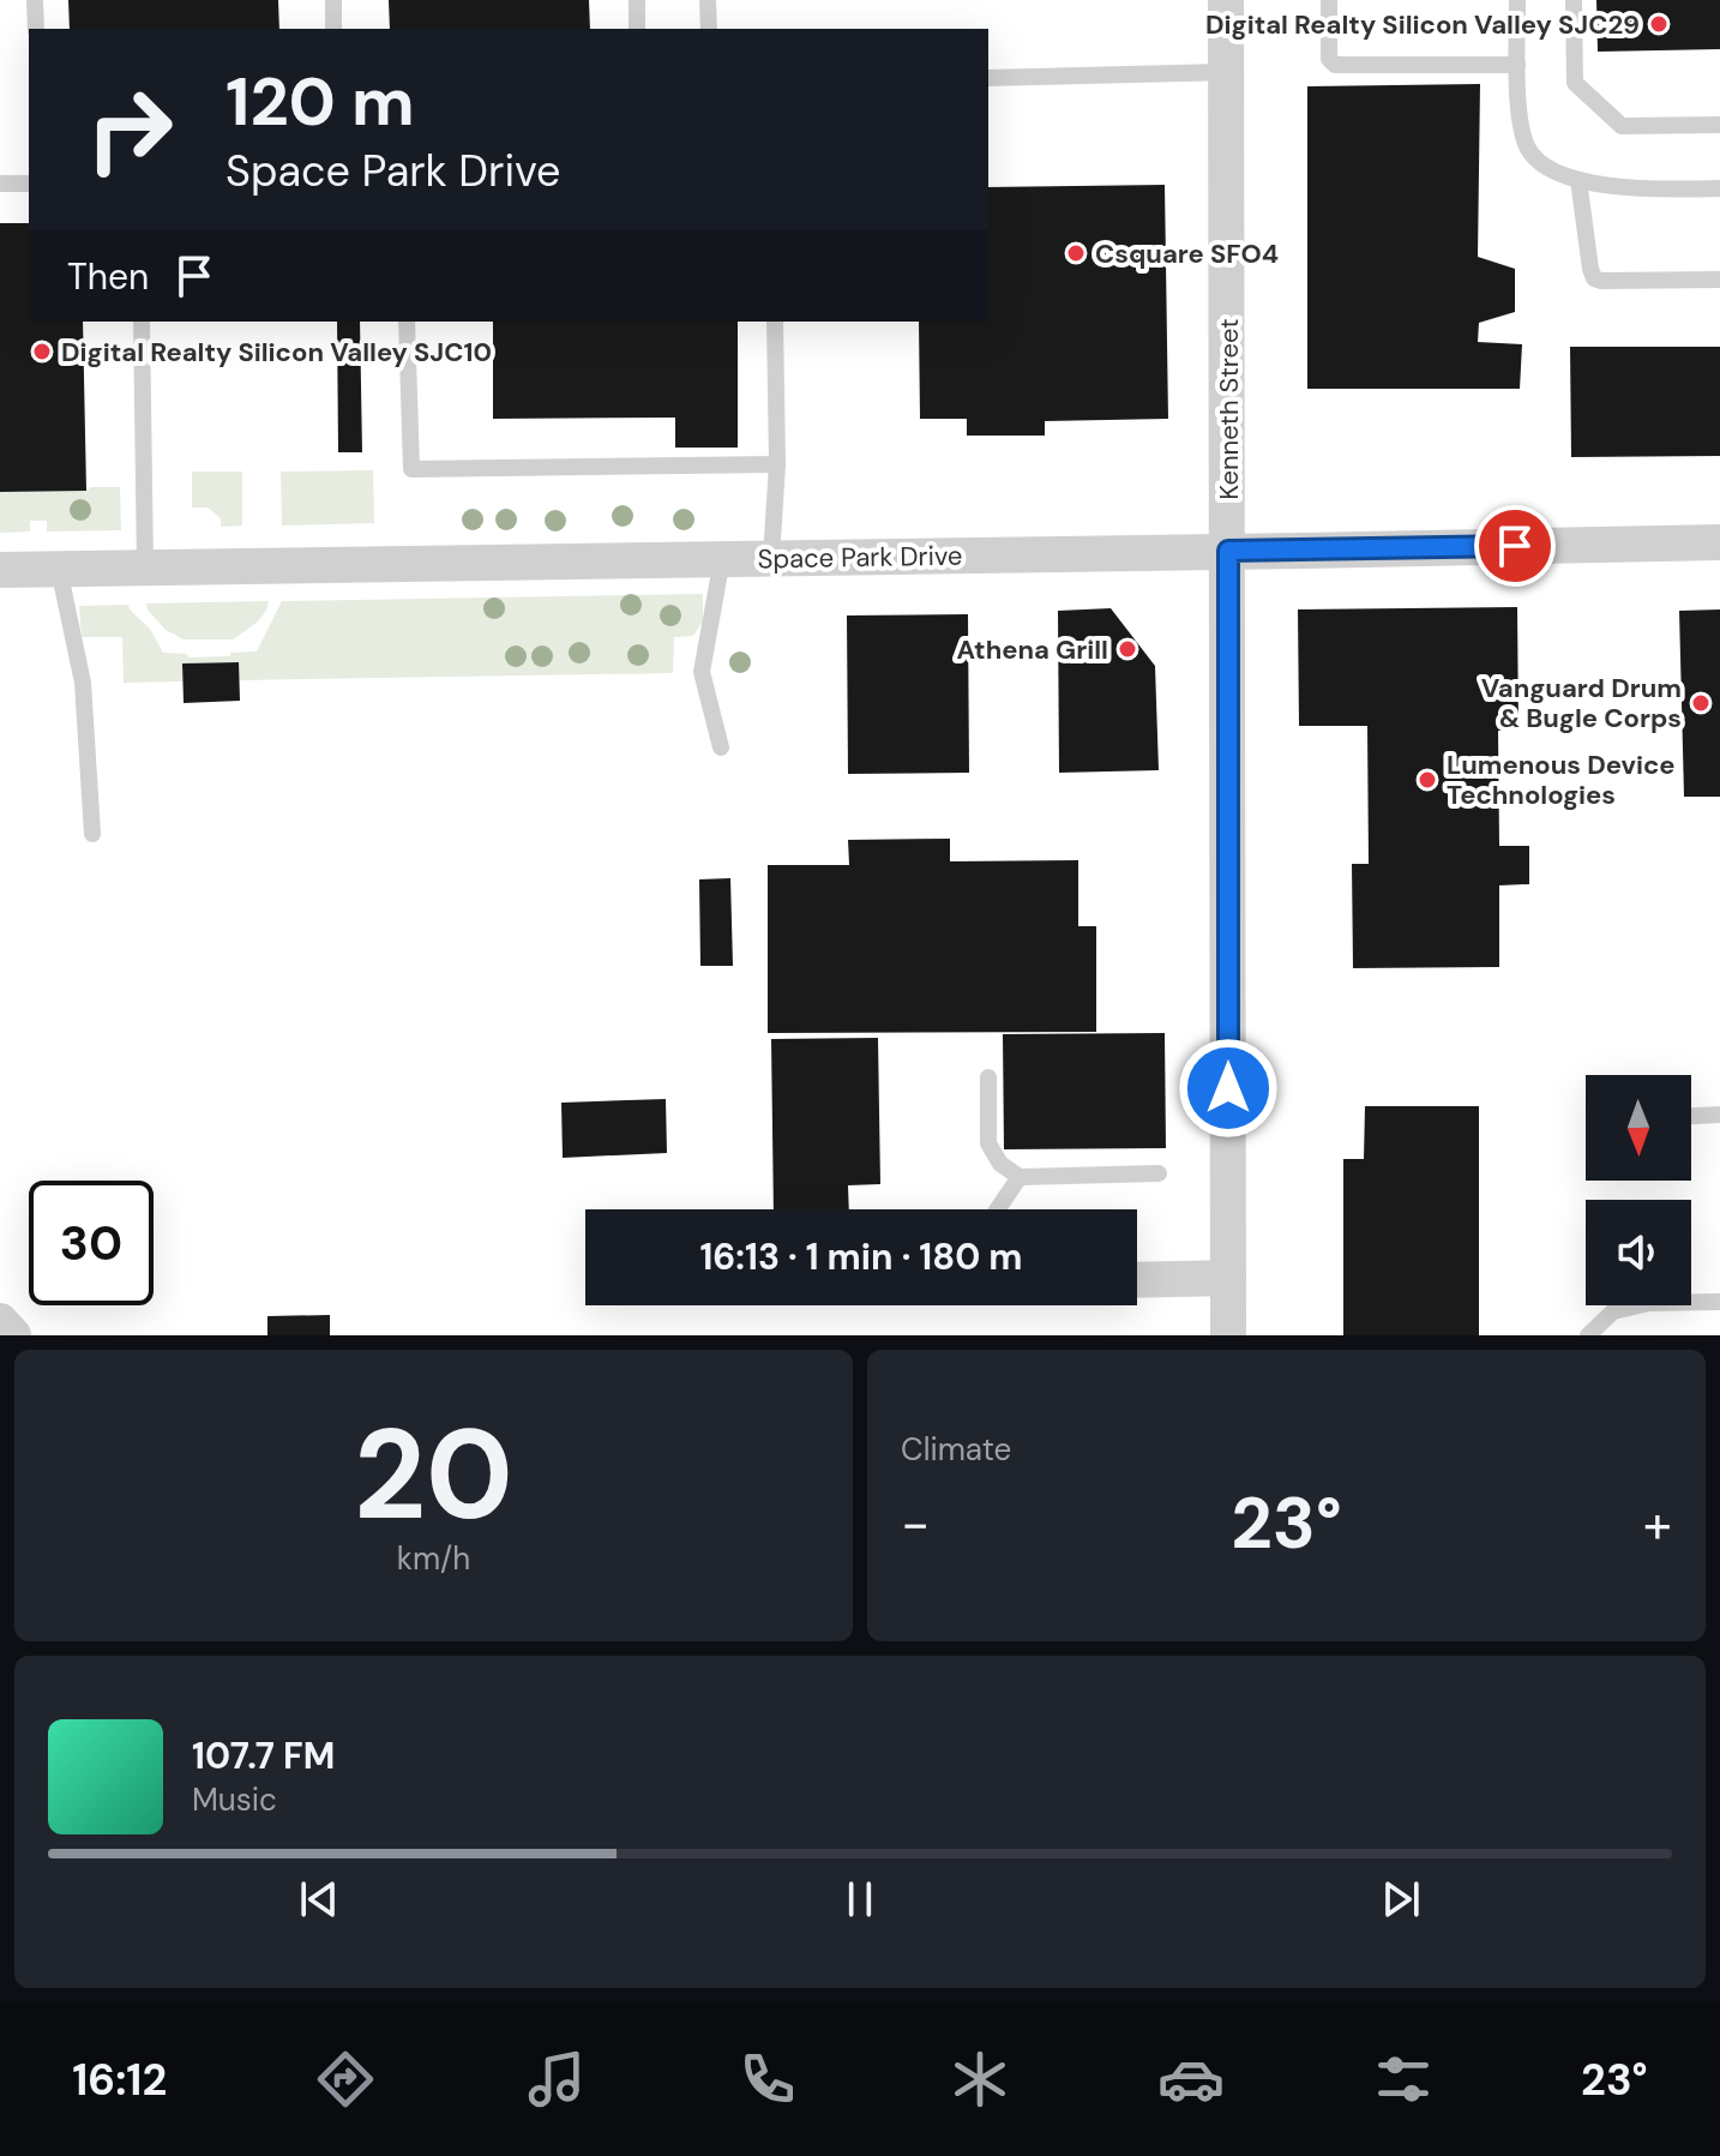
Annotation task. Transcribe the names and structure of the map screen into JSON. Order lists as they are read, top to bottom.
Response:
{
  "streets": {
    "street": ["Kenneth Street", "Space Park Drive"]
  },
  "crossings": [
    ["Kenneth Street", "Space Park Drive"]
  ],
  "places": [
    "Digital Realty Silicon Valley SJC29",
    "Csquare SFO4",
    "Digital Realty Silicon Valley SJC10",
    "Athena Grill",
    "Vanguard Drum & Bugle Corps",
    "Lumenous Device Technologies"
  ],
  "north": "bottom",
  "page": {
    "turn": ["120 m", "Space Park Drive"],
    "then": "Then",
    "limit": "30",
    "trip": "16:13 · 1 min · 180 m",
    "tile": [
      ["20", "km/h"],
      "Climate"
    ],
    "heat": ["−", "23°", "+"],
    "song": ["107.7 FM", "Music"],
    "tabs": ["16:12", "23°"]
  }
}
